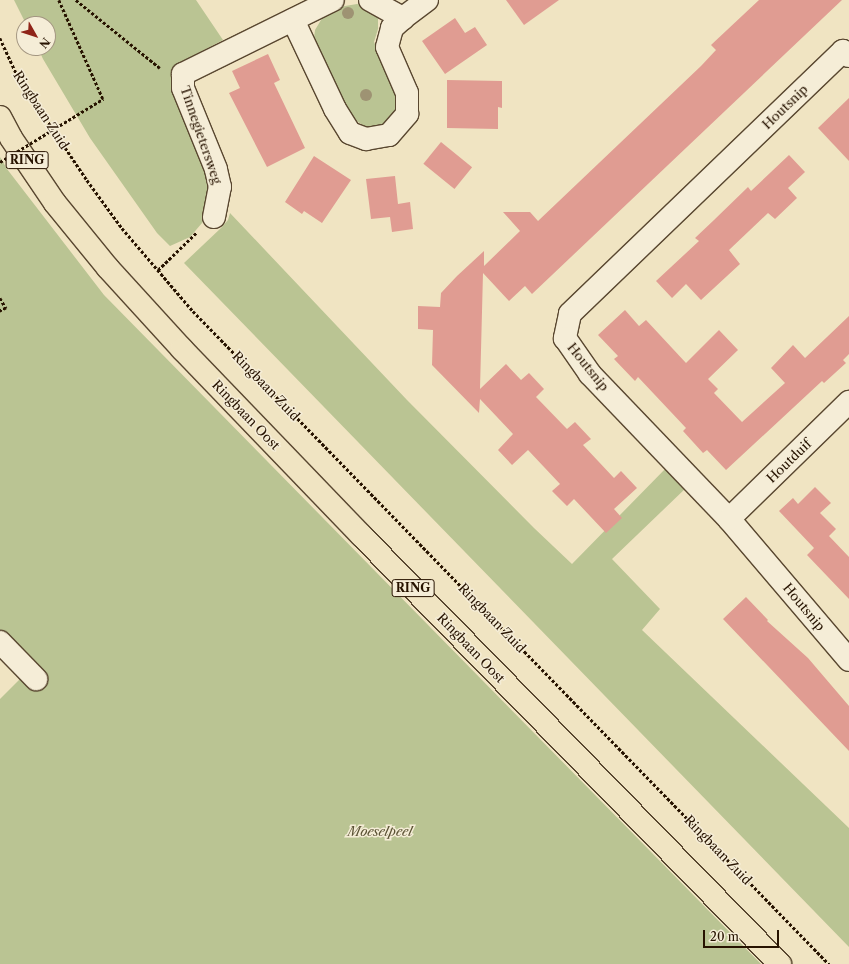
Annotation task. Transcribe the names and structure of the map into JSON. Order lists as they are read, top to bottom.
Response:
{
  "streets": {
    "main road": ["RING", "Ringbaan Oost"],
    "street": ["Houtsnip", "Tinnegietersweg", "Houtduif"],
    "path": ["Ringbaan Zuid"]
  },
  "crossings": [
    ["Houtsnip", "Houtduif"]
  ],
  "parks": ["Moeselpeel"],
  "scale_bar": "20 m",
  "north": "bottom right"
}
